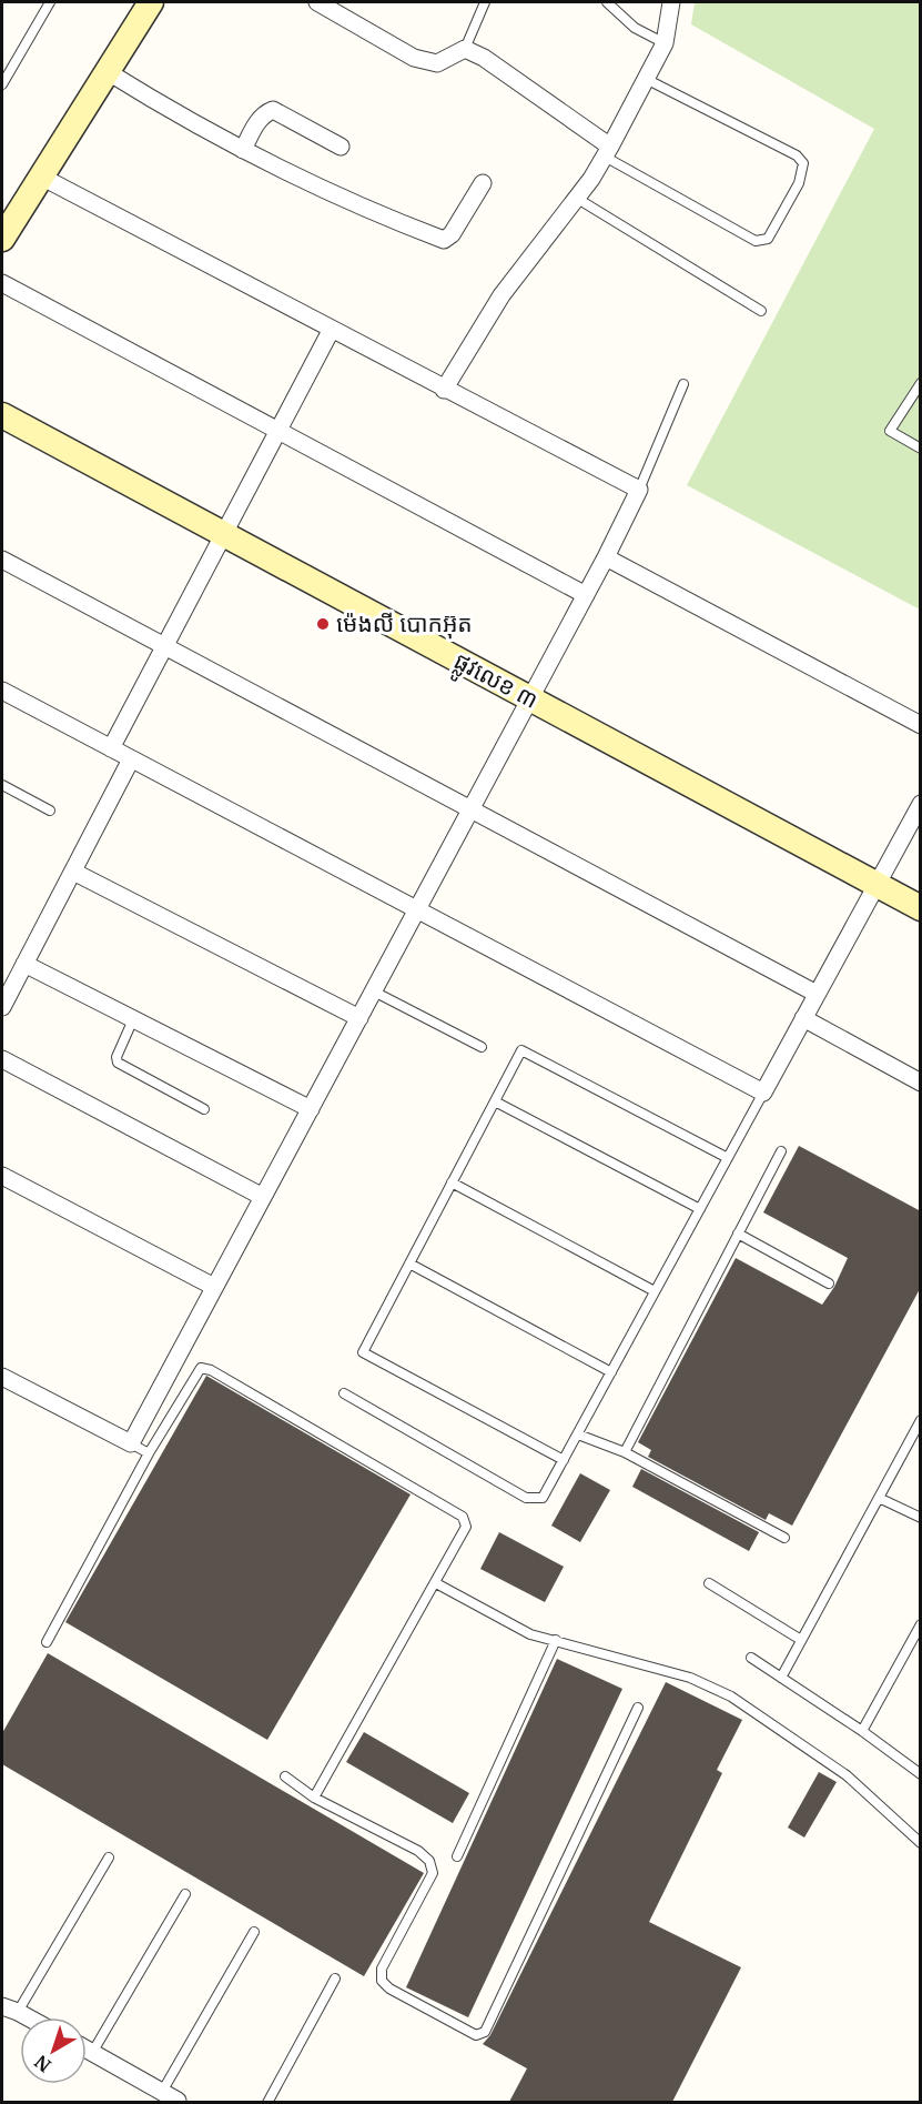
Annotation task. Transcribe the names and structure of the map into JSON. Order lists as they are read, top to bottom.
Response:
{
  "streets": {
    "street": ["ផ្លូវលេខ ៣"]
  },
  "places": ["ម៉េងលី បោកអ៊ុត"],
  "north": "bottom left"
}
